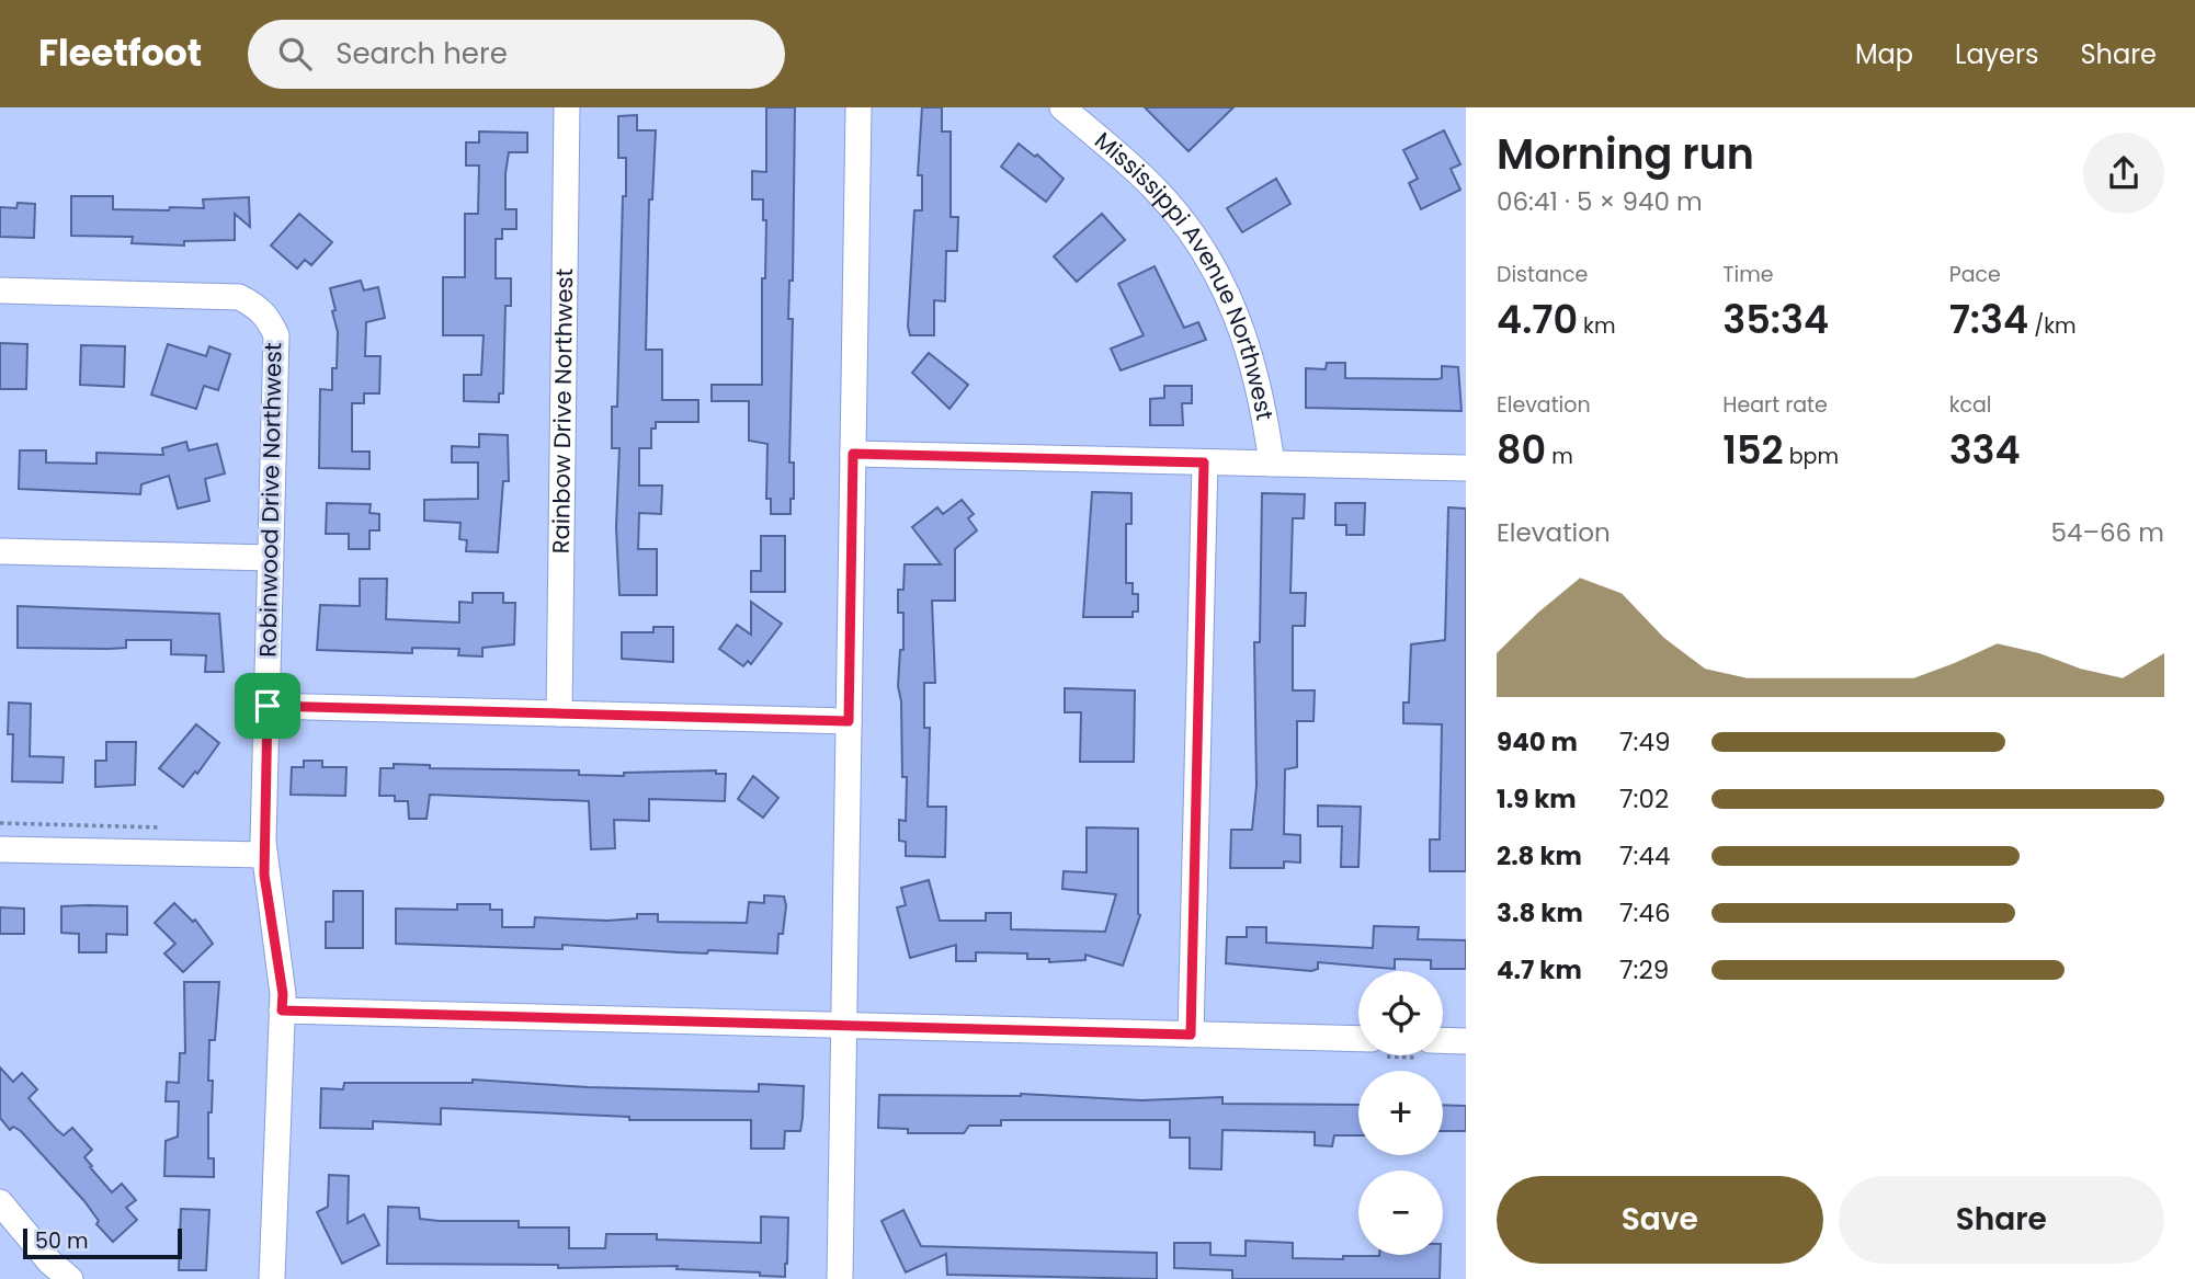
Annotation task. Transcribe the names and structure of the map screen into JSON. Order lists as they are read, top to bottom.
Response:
{
  "streets": {
    "street": ["Mississippi Avenue Northwest", "Rainbow Drive Northwest", "Robinwood Drive Northwest"]
  },
  "scale_bar": "50 m",
  "page": {
    "header": "Fleetfoot",
    "search": "Search here",
    "nav": ["Map", "Layers", "Share"],
    "heading": ["Morning run", "06:41 · 5 × 940 m"],
    "stats": [
      ["Distance", "4.70 km"],
      ["Time", "35:34"],
      ["Pace", "7:34 /km"],
      ["Elevation", "80 m"],
      ["Heart rate", "152 bpm"],
      ["kcal", "334"]
    ],
    "chart": ["Elevation", "54–66 m"],
    "list": [
      {
        "name": "940 m",
        "note": "7:49"
      },
      {
        "name": "1.9 km",
        "note": "7:02"
      },
      {
        "name": "2.8 km",
        "note": "7:44"
      },
      {
        "name": "3.8 km",
        "note": "7:46"
      },
      {
        "name": "4.7 km",
        "note": "7:29"
      }
    ],
    "map_buttons": ["+", "−"],
    "buttons": ["Save", "Share"],
    "scale": "50 m"
  }
}
